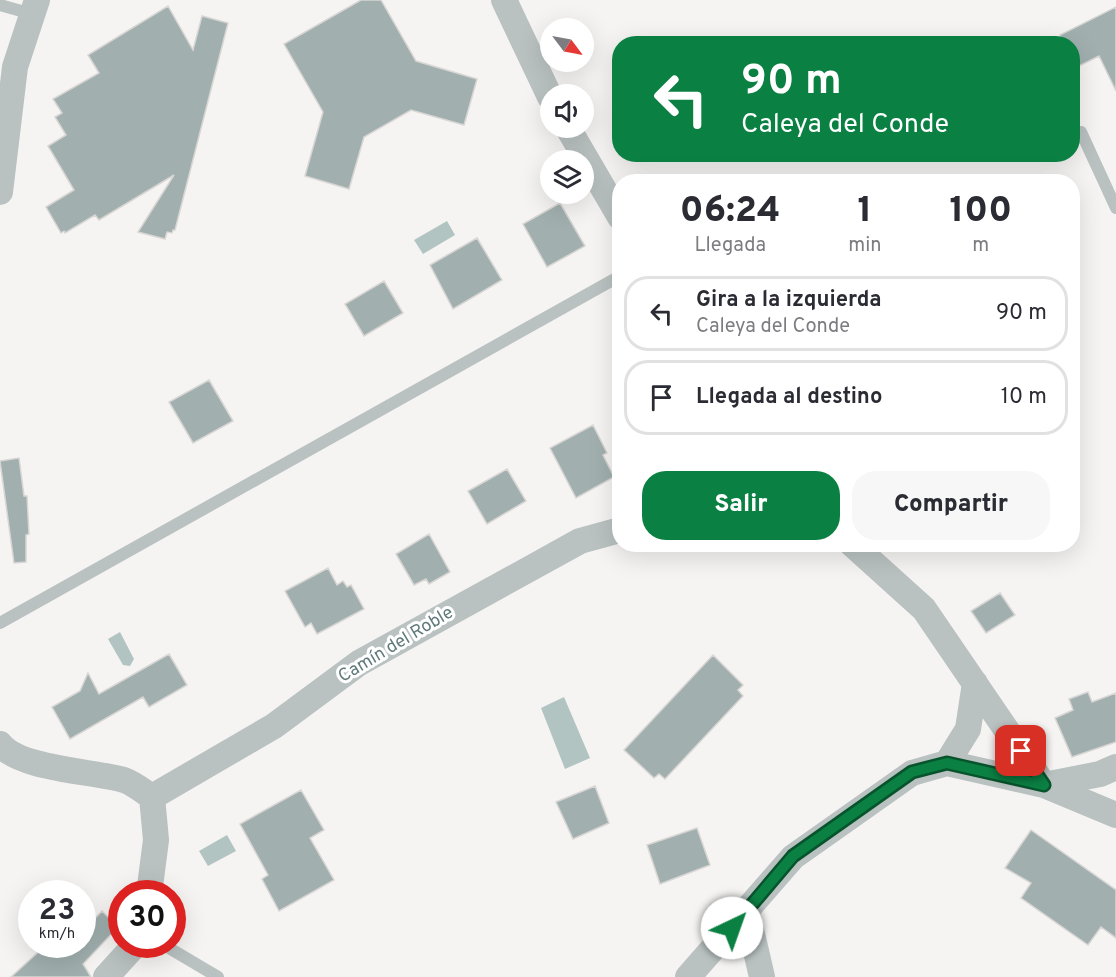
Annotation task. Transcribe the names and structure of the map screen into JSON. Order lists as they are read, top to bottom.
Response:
{
  "streets": {
    "street": ["Camín del Roble"]
  },
  "north": "bottom right",
  "page": {
    "turn": ["90 m", "Caleya del Conde"],
    "eta": [
      "06:24",
      "Llegada",
      "1",
      "min",
      "100",
      "m"
    ],
    "list": [
      {
        "name": "Gira a la izquierda",
        "note": "Caleya del Conde",
        "value": "90 m"
      },
      {
        "name": "Llegada al destino",
        "value": "10 m"
      }
    ],
    "buttons": ["Salir", "Compartir"],
    "speed": "23 km/h",
    "limit": "30"
  }
}
